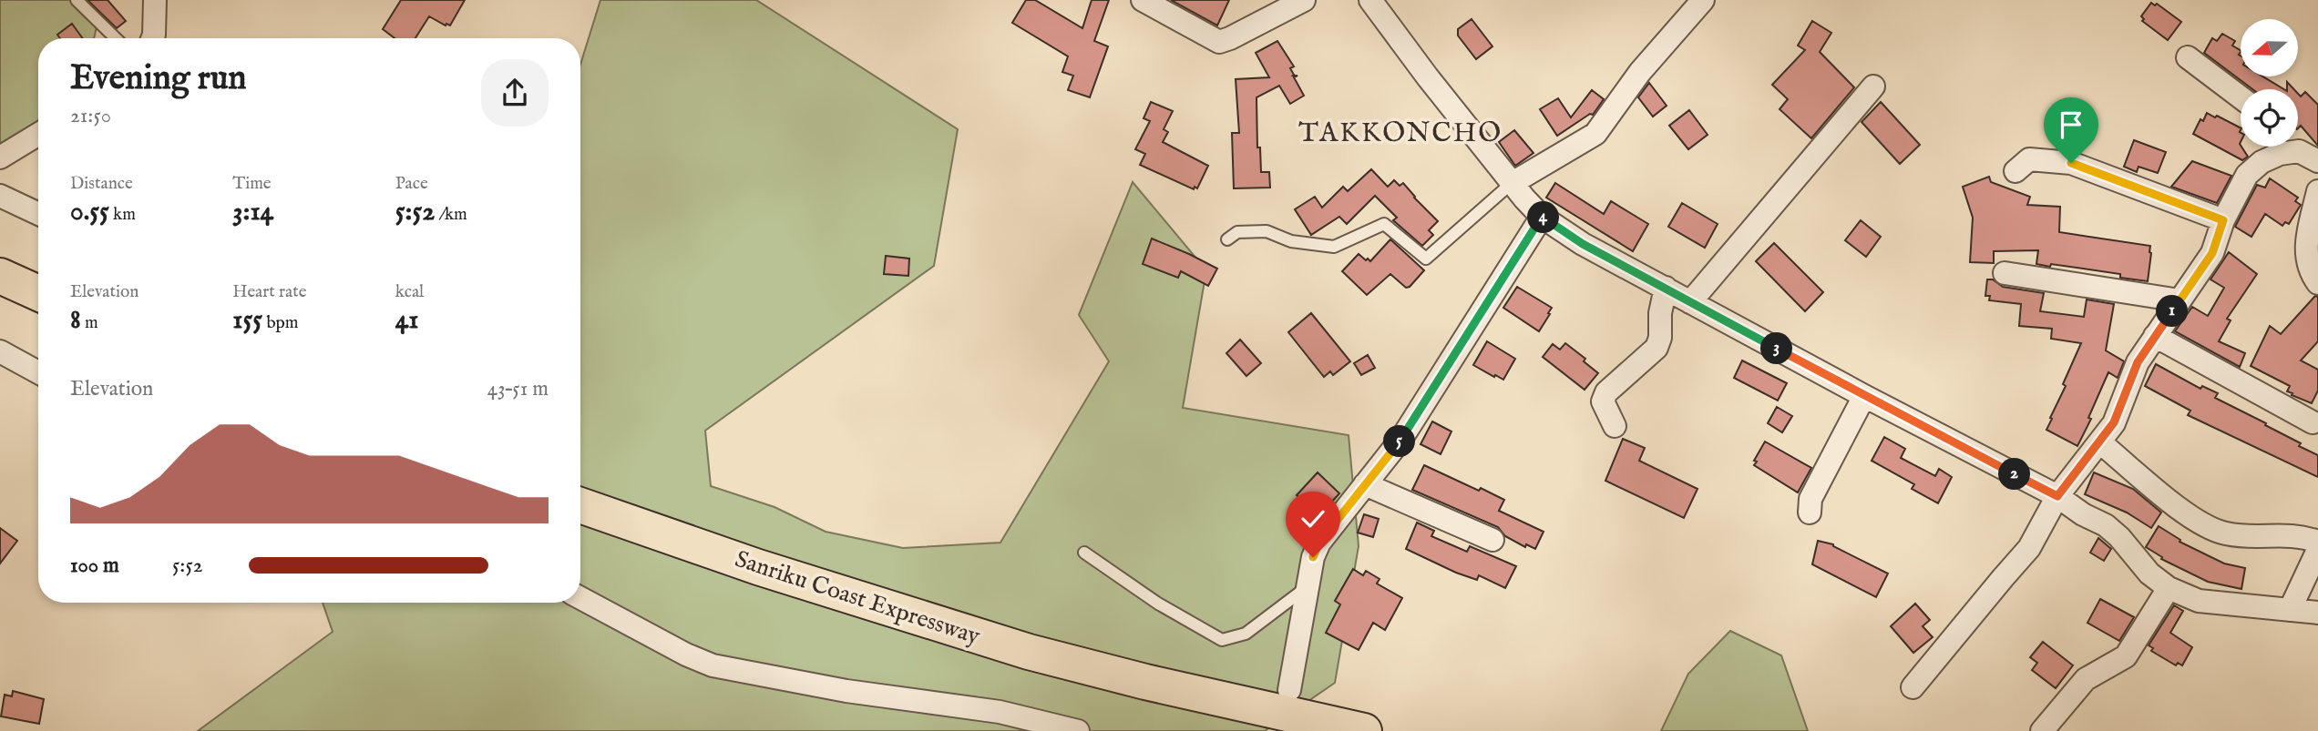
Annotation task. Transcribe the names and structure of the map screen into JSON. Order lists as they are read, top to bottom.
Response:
{
  "streets": {
    "highway": ["Sanriku Coast Expressway"]
  },
  "districts": ["TAKKONCHO"],
  "north": "left",
  "page": {
    "heading": ["Evening run", "21:50"],
    "stats": [
      ["Distance", "0.55 km"],
      ["Time", "3:14"],
      ["Pace", "5:52 /km"],
      ["Elevation", "8 m"],
      ["Heart rate", "155 bpm"],
      ["kcal", "41"]
    ],
    "pins": [
      "4",
      "1",
      "3",
      "5",
      "2"
    ],
    "chart": ["Elevation", "43–51 m"],
    "list": [
      {
        "name": "100 m",
        "note": "5:52"
      }
    ]
  }
}
